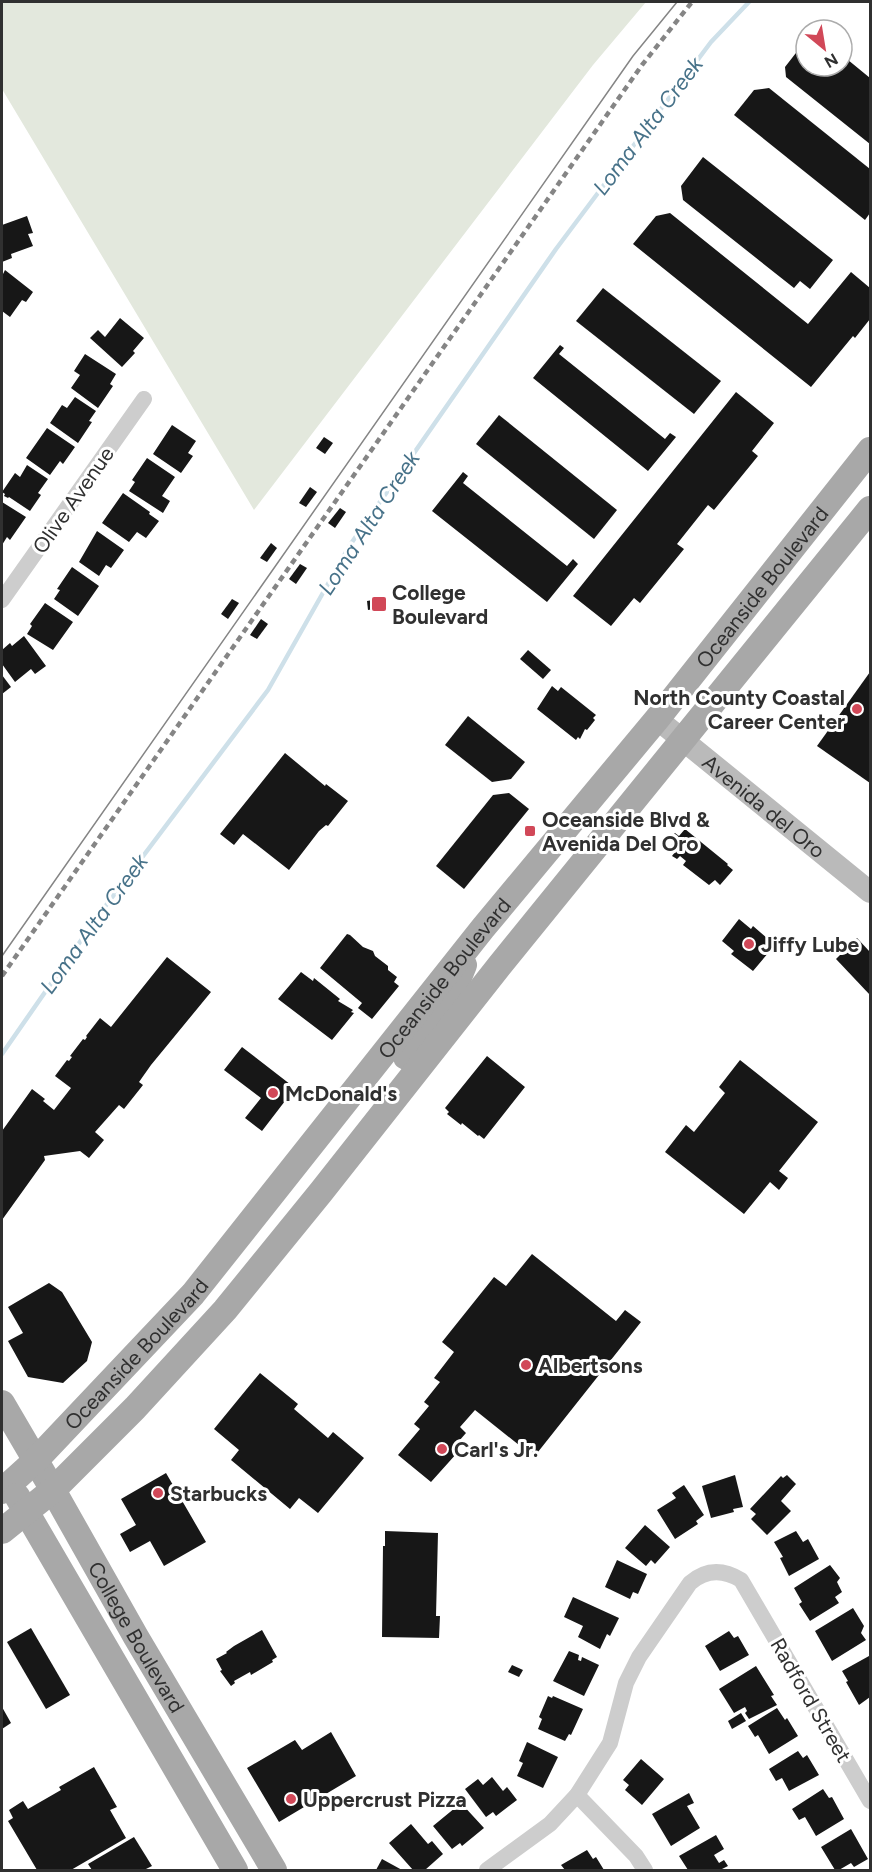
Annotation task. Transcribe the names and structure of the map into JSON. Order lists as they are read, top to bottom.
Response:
{
  "streets": {
    "main road": ["Oceanside Boulevard", "College Boulevard"],
    "street": ["Olive Avenue", "Avenida del Oro", "Radford Street"]
  },
  "crossings": [
    ["Oceanside Boulevard", "Avenida del Oro"],
    ["Oceanside Boulevard", "College Boulevard"]
  ],
  "water": ["Loma Alta Creek"],
  "places": {
    "transit": ["College Boulevard", "Oceanside Blvd & Avenida Del Oro"],
    "other": [
      "North County Coastal Career Center",
      "Jiffy Lube",
      "McDonald's",
      "Albertsons",
      "Carl's Jr.",
      "Starbucks",
      "Uppercrust Pizza"
    ]
  },
  "north": "bottom right"
}
